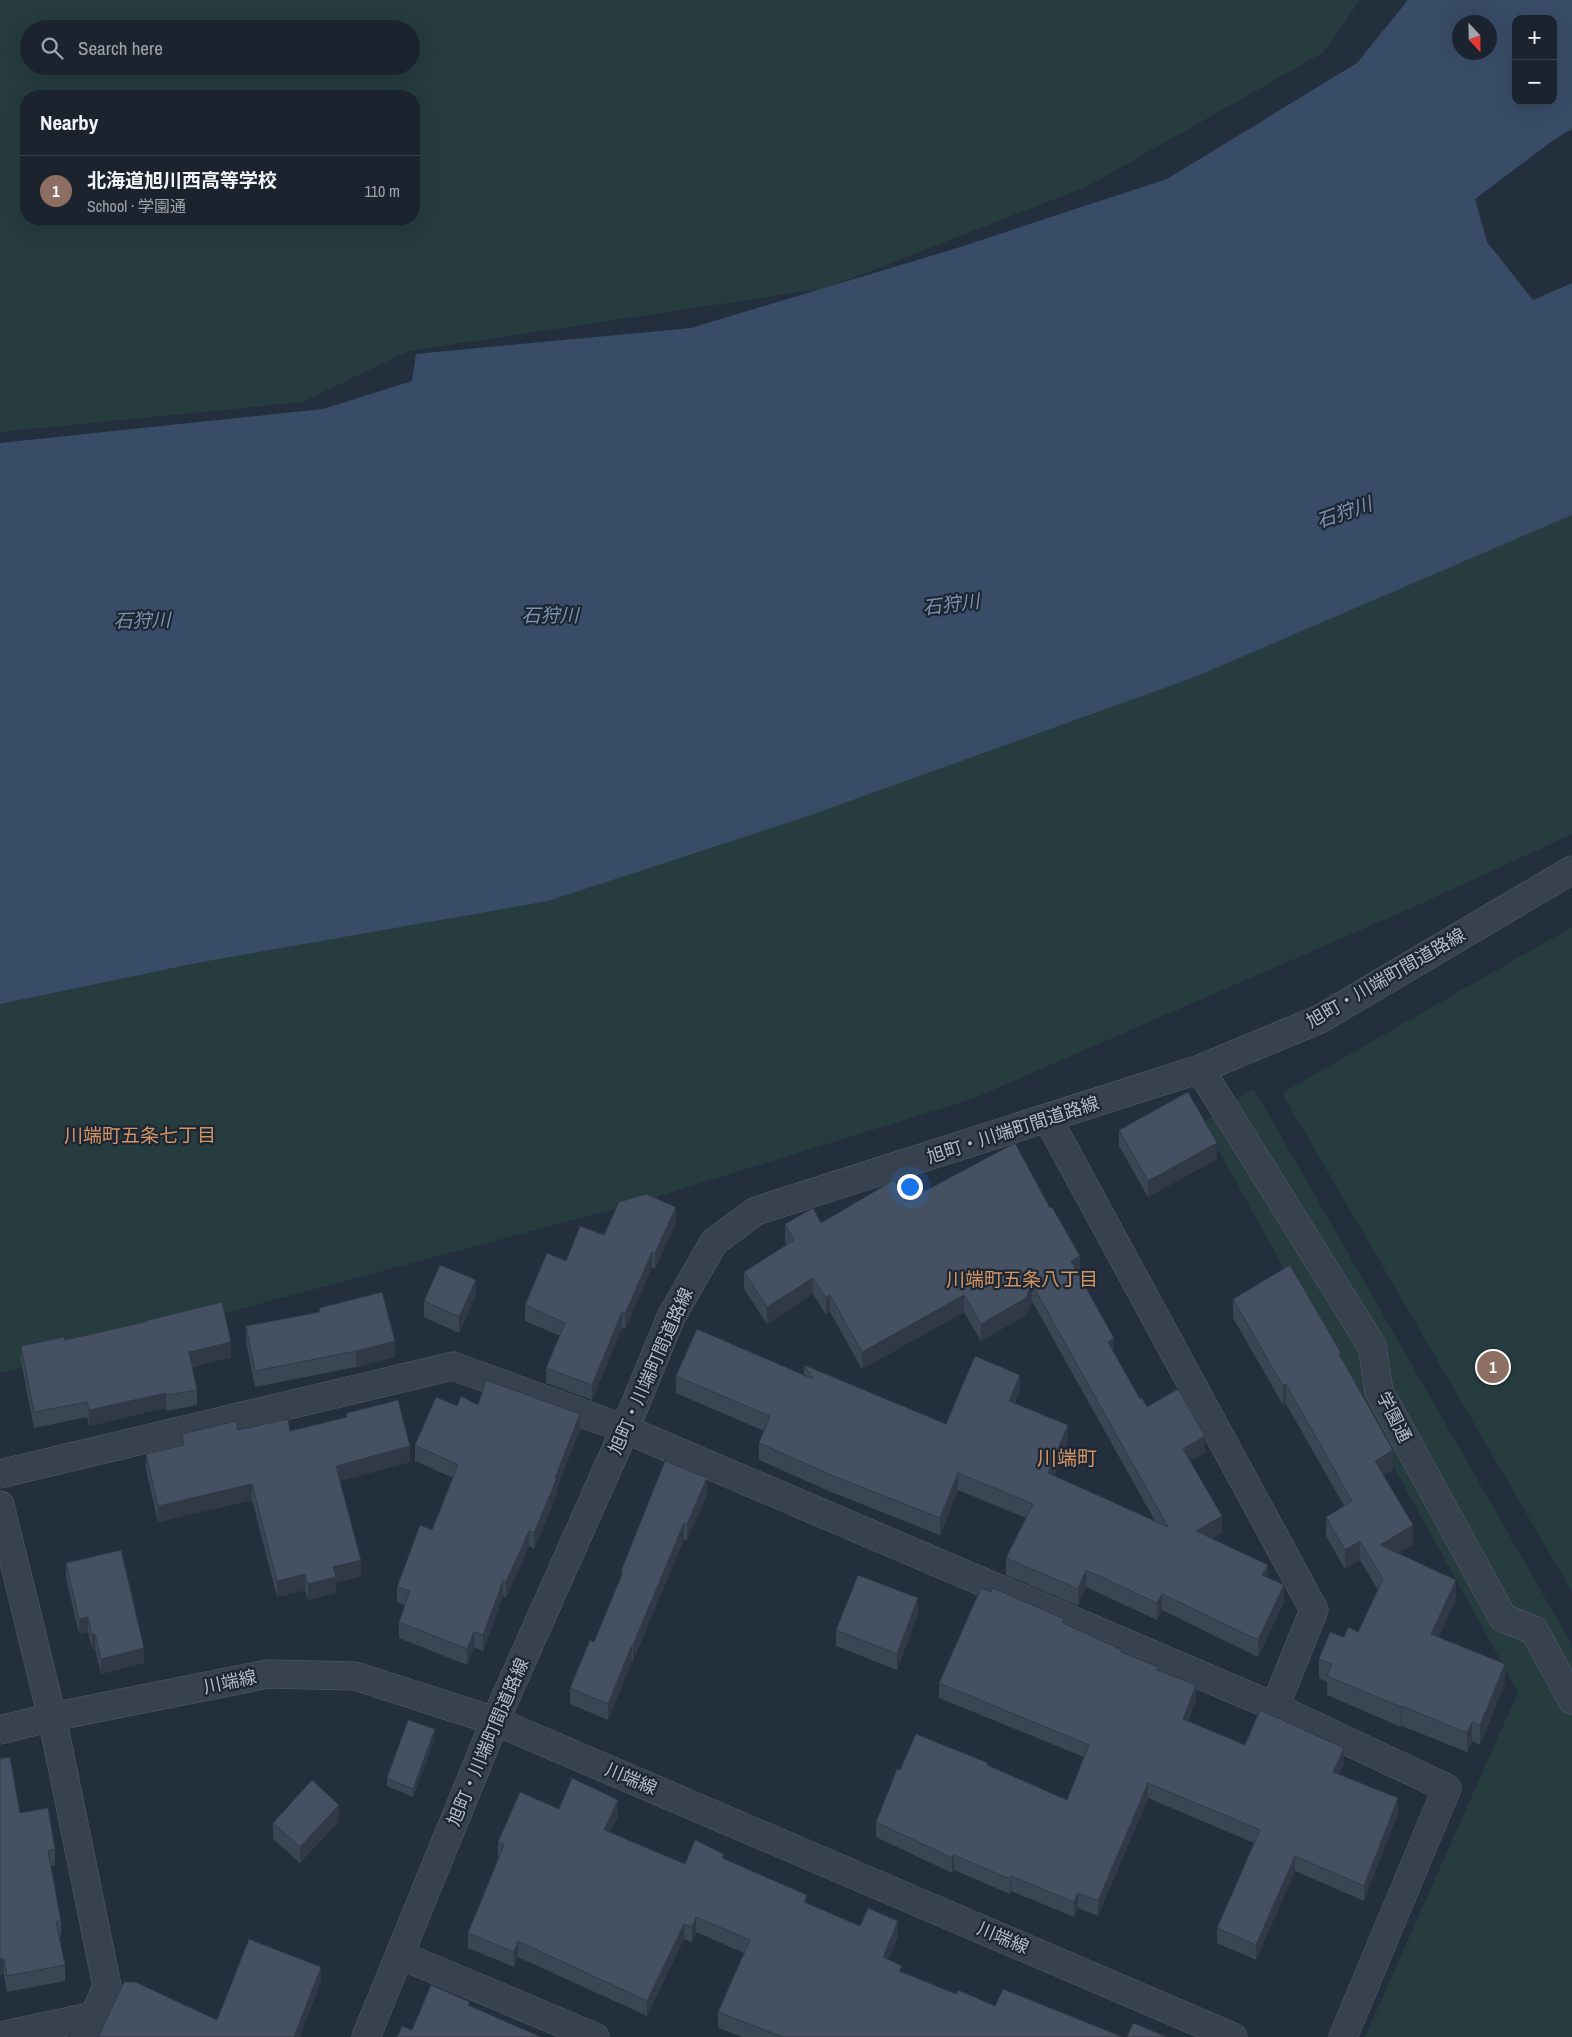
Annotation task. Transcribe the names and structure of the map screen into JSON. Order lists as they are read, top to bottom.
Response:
{
  "streets": {
    "street": ["旭町・川端町間道路線", "学園通", "川端線"]
  },
  "crossings": [
    ["旭町・川端町間道路線", "学園通"],
    ["旭町・川端町間道路線", "川端線"]
  ],
  "districts": ["川端町五条七丁目", "川端町五条八丁目", "川端町"],
  "water": ["石狩川"],
  "north": "bottom",
  "page": {
    "map_buttons": ["+", "−"],
    "search": "Search here",
    "heading": "Nearby",
    "list": [
      {
        "mark": "1",
        "name": "北海道旭川西高等学校",
        "note": "School · 学園通",
        "value": "110 m"
      }
    ],
    "pins": "1"
  }
}
